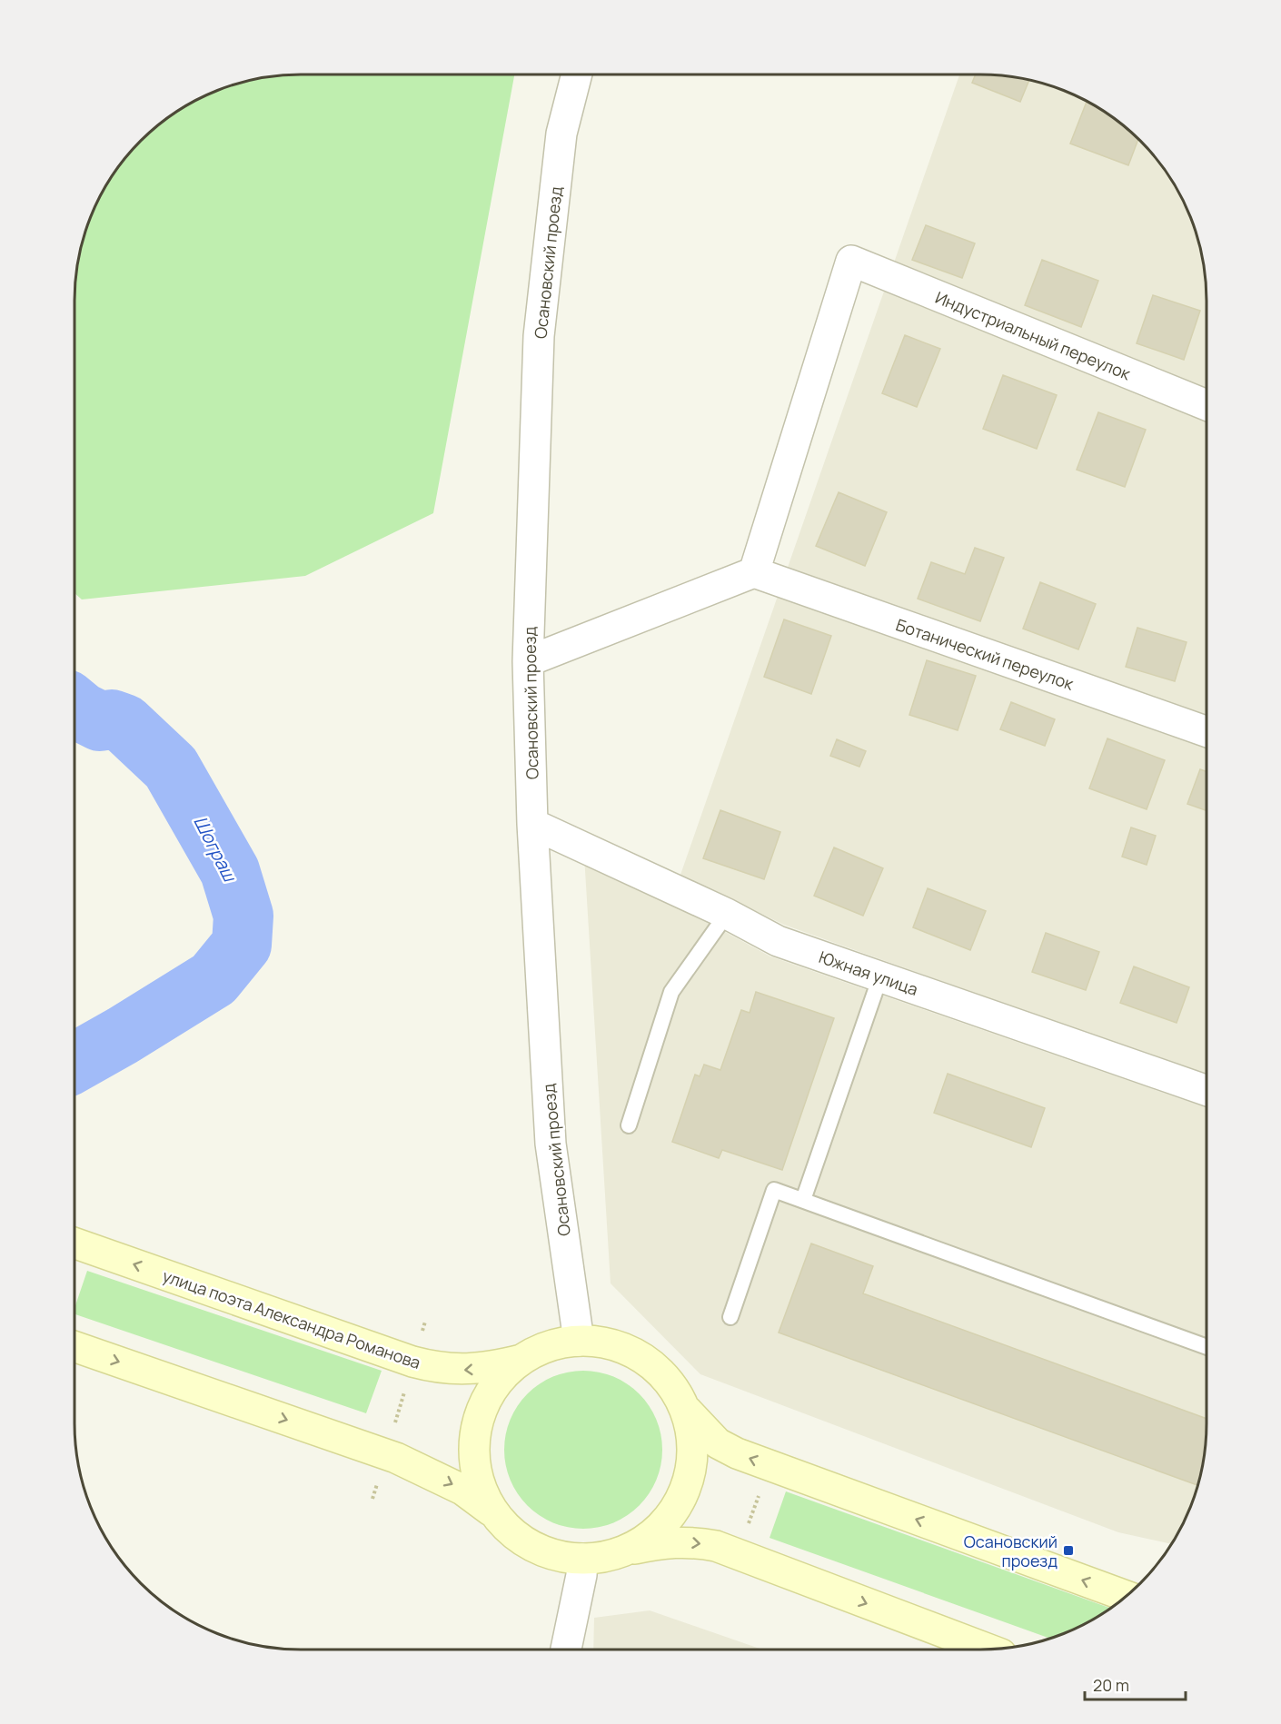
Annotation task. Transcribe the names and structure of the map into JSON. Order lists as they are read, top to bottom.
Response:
{
  "streets": {
    "main road": ["улица поэта Александра Романова"],
    "street": [
      "Осановский проезд",
      "Индустриальный переулок",
      "Ботанический переулок",
      "Южная улица"
    ]
  },
  "crossings": [
    ["Осановский проезд", "Южная улица"],
    ["Индустриальный переулок", "Ботанический переулок"]
  ],
  "water": ["Шограш"],
  "places": {
    "transit": ["Осановский проезд"]
  },
  "scale_bar": "20 m"
}
